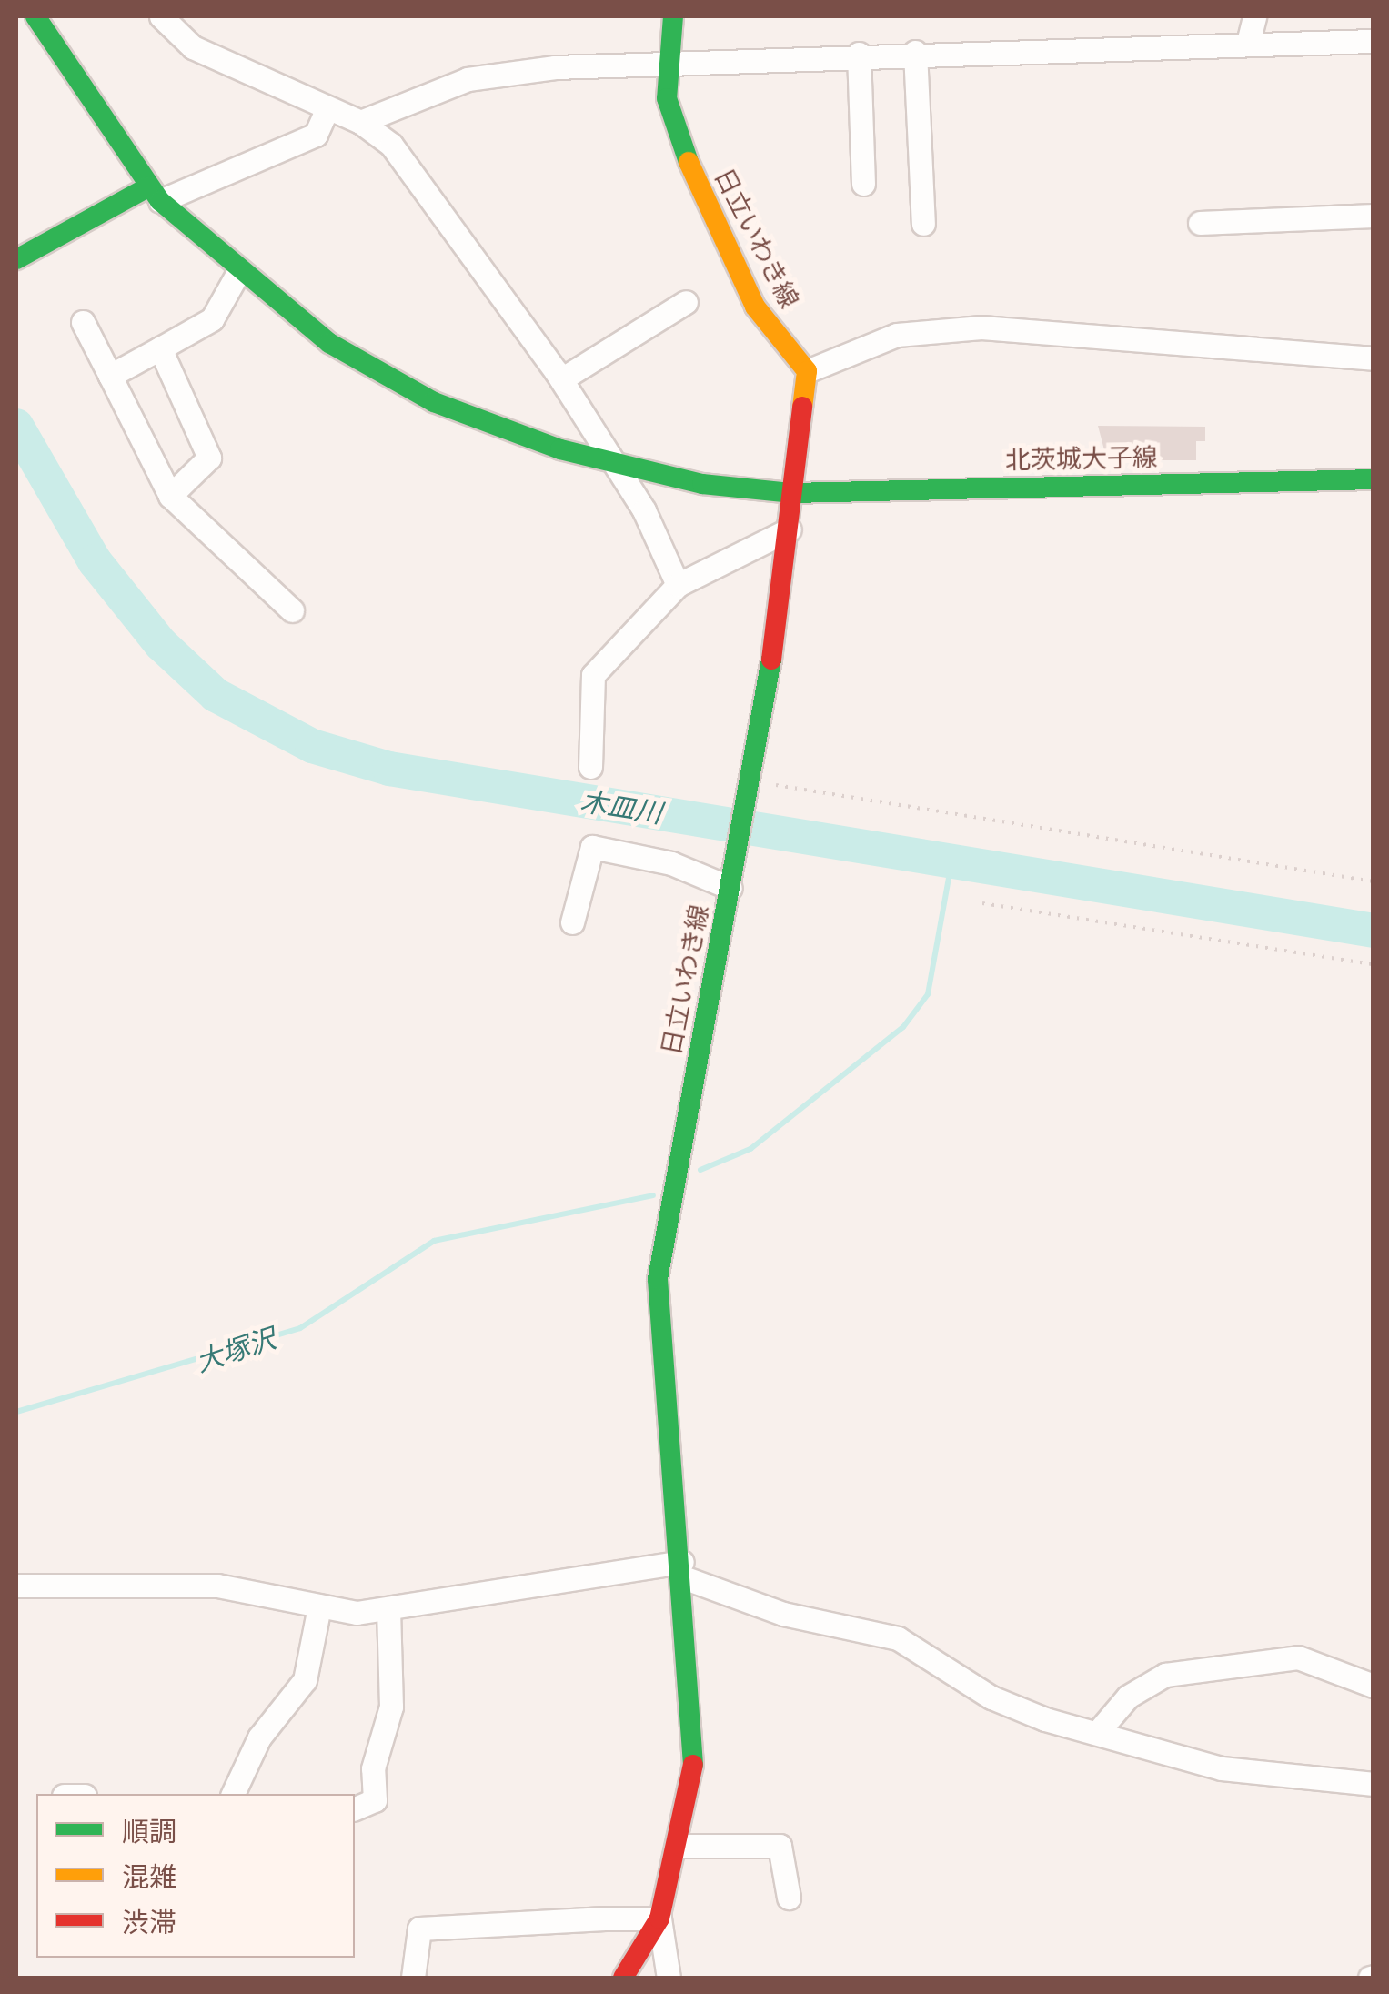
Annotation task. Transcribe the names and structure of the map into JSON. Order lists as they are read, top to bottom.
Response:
{
  "streets": {
    "main road": ["日立いわき線", "北茨城大子線"]
  },
  "crossings": [
    ["日立いわき線", "北茨城大子線"]
  ],
  "water": ["木皿川", "大塚沢"],
  "legend": ["順調", "混雑", "渋滞"]
}
